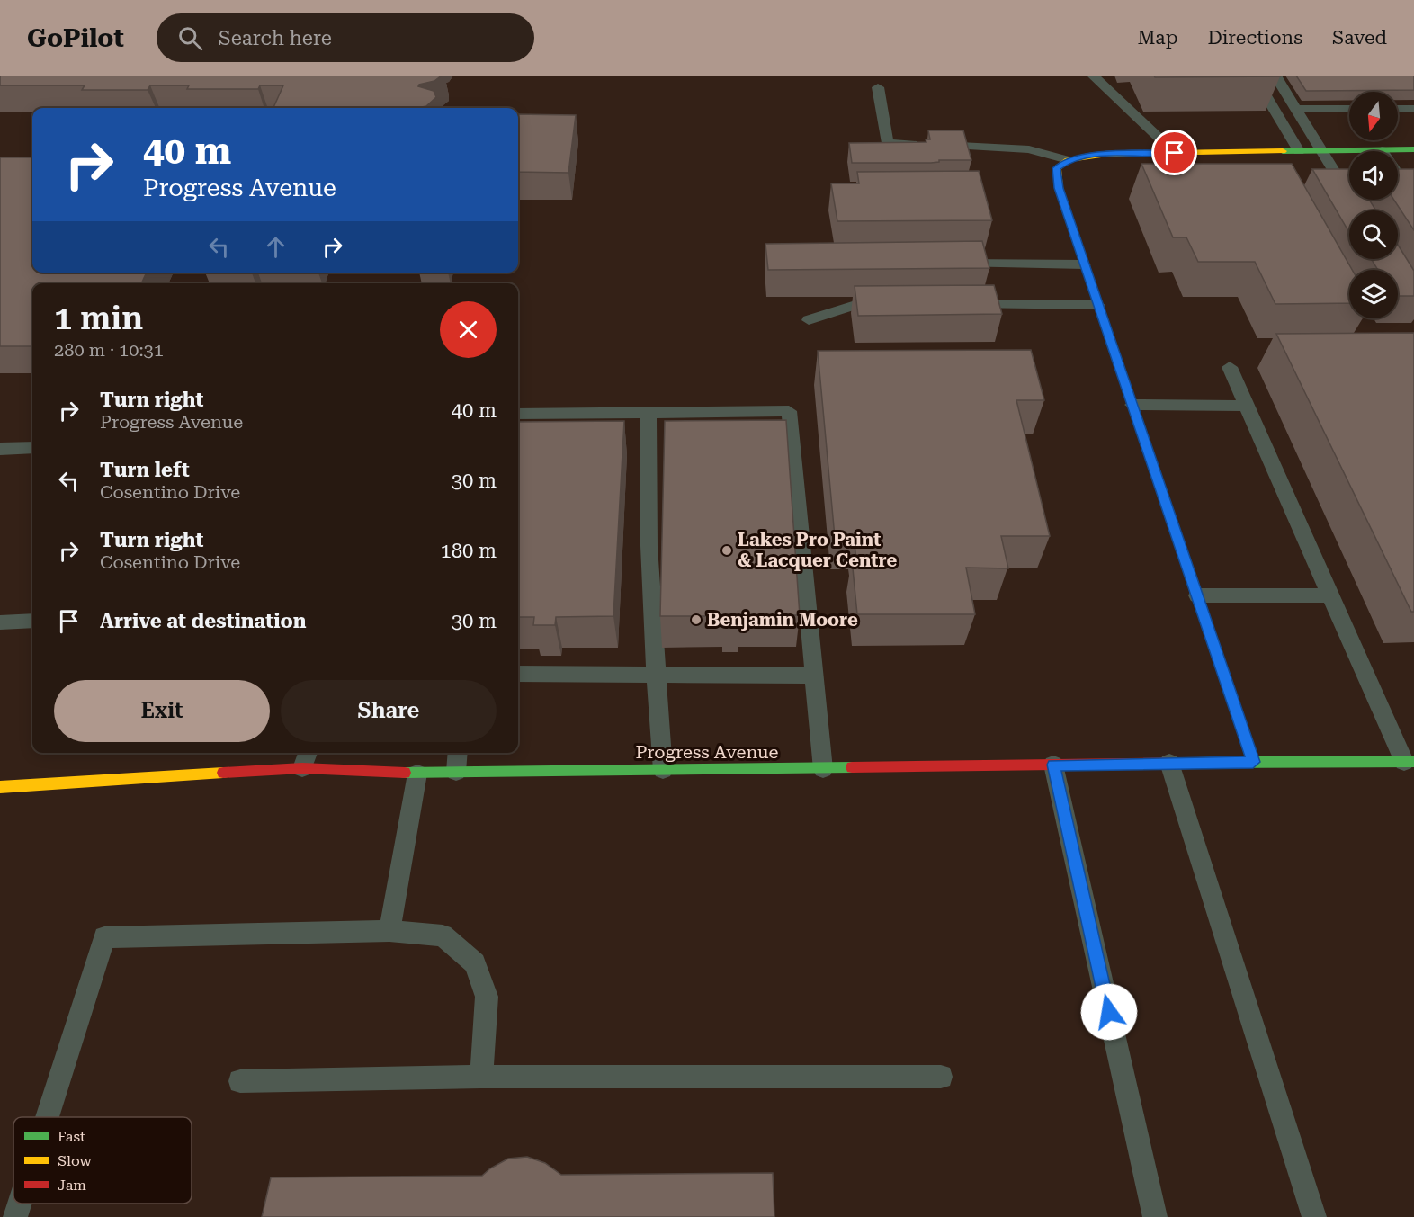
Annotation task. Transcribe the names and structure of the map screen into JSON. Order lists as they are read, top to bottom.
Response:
{
  "streets": {
    "street": ["Progress Avenue"]
  },
  "places": ["Lakes Pro Paint & Lacquer Centre", "Benjamin Moore"],
  "legend": ["Fast", "Slow", "Jam"],
  "north": "bottom",
  "page": {
    "header": "GoPilot",
    "search": "Search here",
    "nav": ["Map", "Directions", "Saved"],
    "turn": ["40 m", "Progress Avenue"],
    "heading": ["1 min", "280 m · 10:31"],
    "list": [
      {
        "name": "Turn right",
        "note": "Progress Avenue",
        "value": "40 m"
      },
      {
        "name": "Turn left",
        "note": "Cosentino Drive",
        "value": "30 m"
      },
      {
        "name": "Turn right",
        "note": "Cosentino Drive",
        "value": "180 m"
      },
      {
        "name": "Arrive at destination",
        "value": "30 m"
      }
    ],
    "buttons": ["Exit", "Share"]
  }
}
